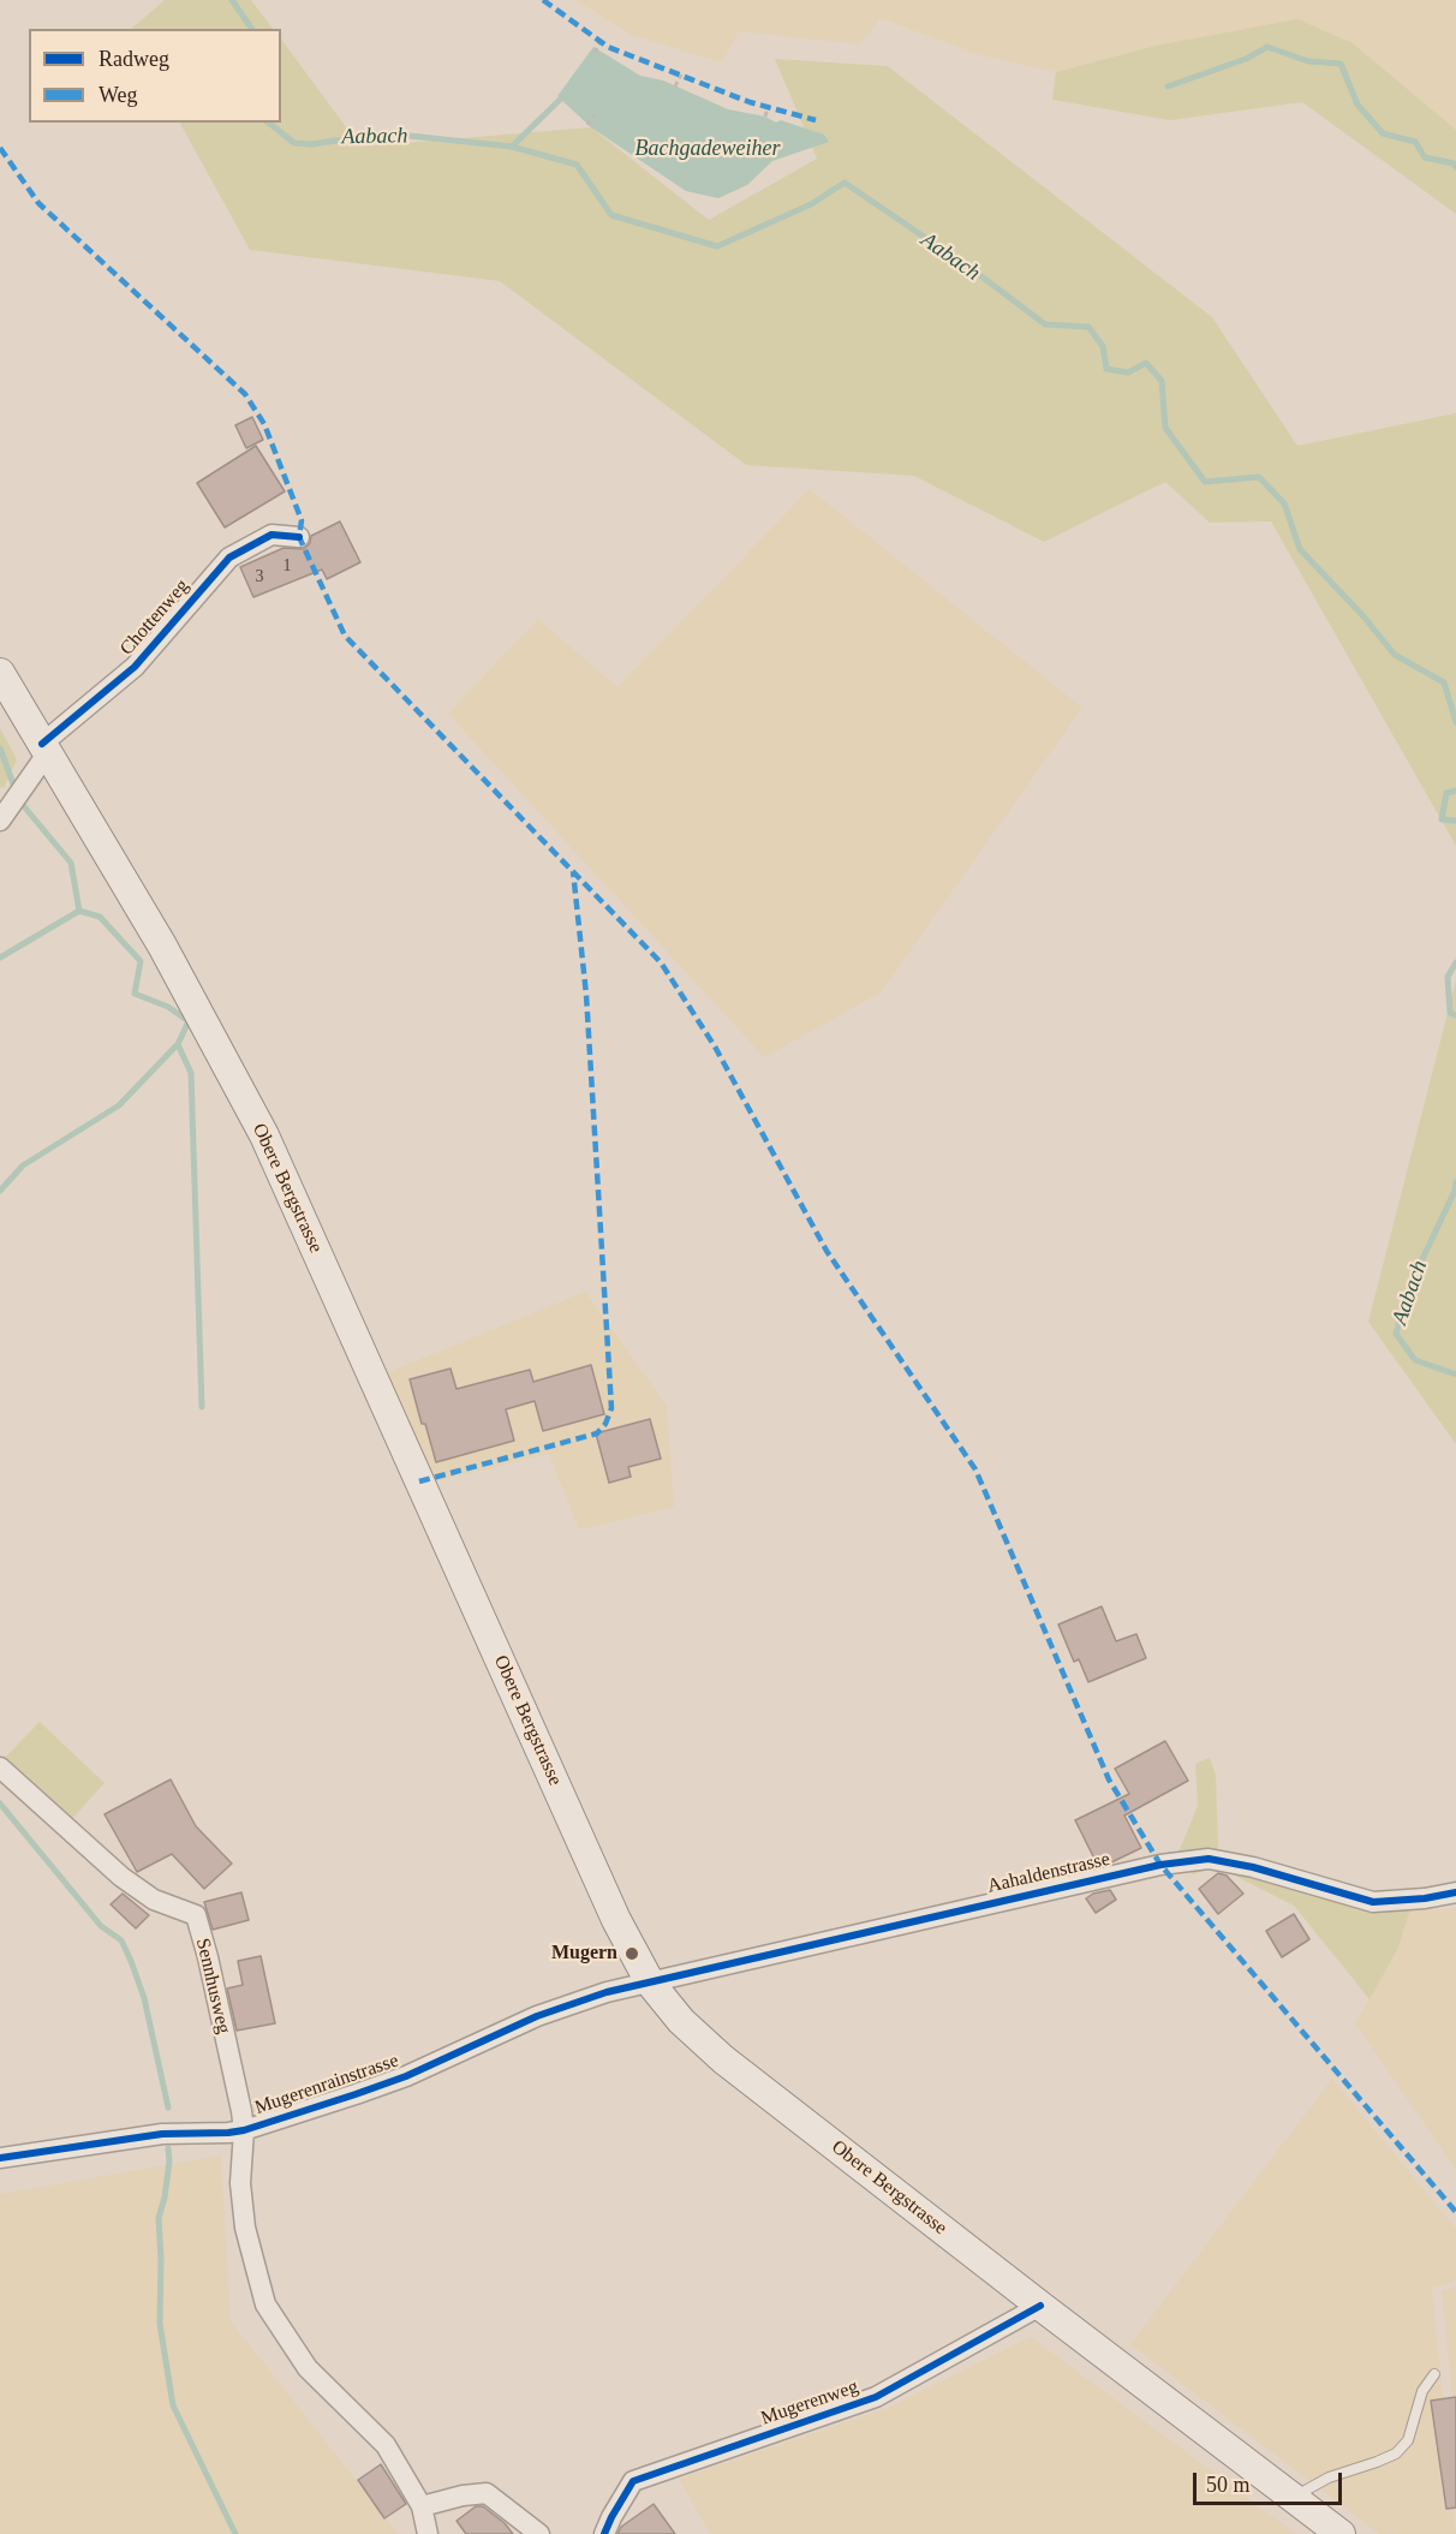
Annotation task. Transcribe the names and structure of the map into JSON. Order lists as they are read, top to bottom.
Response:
{
  "streets": {
    "main road": ["Obere Bergstrasse"],
    "street": [
      "Chottenweg",
      "Aahaldenstrasse",
      "Sennhusweg",
      "Mugerenrainstrasse",
      "Mugerenweg"
    ]
  },
  "crossings": [
    ["Chottenweg", "Obere Bergstrasse"],
    ["Obere Bergstrasse", "Aahaldenstrasse"],
    ["Obere Bergstrasse", "Mugerenrainstrasse"],
    ["Obere Bergstrasse", "Mugerenweg"],
    ["Aahaldenstrasse", "Mugerenrainstrasse"],
    ["Sennhusweg", "Mugerenrainstrasse"]
  ],
  "water": ["Aabach", "Bachgadeweiher"],
  "places": ["Mugern"],
  "house_numbers": ["1", "3"],
  "legend": ["Radweg", "Weg"],
  "scale_bar": "50 m"
}
